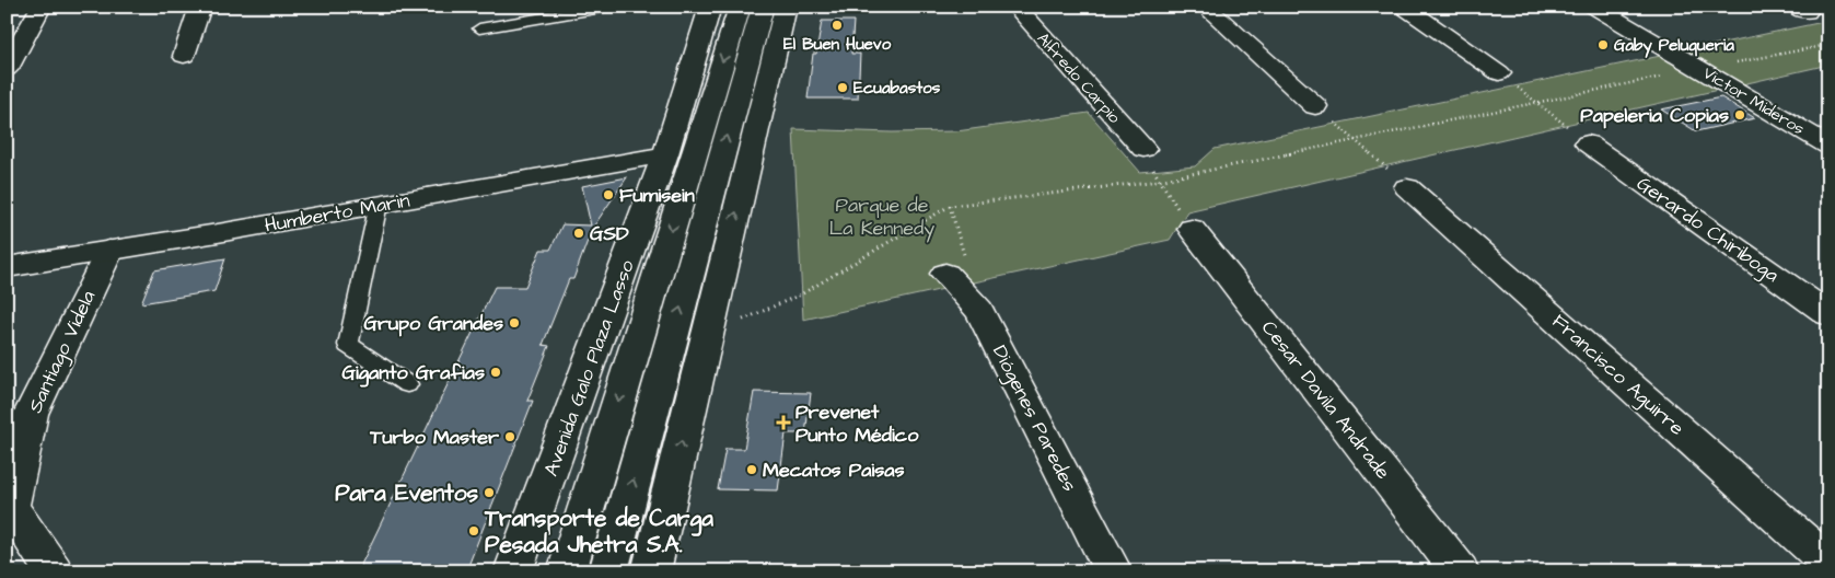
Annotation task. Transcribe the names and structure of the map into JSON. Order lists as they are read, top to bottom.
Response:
{
  "streets": {
    "street": [
      "Alfredo Carpio",
      "Victor Mideros",
      "Humberto Marin",
      "Gerardo Chiriboga",
      "Santiago Videla",
      "Avenida Galo Plaza Lasso",
      "Francisco Aguirre",
      "Cesar Davila Andrade",
      "Diógenes Paredes"
    ]
  },
  "crossings": [
    ["Humberto Marin", "Santiago Videla"],
    ["Humberto Marin", "Avenida Galo Plaza Lasso"]
  ],
  "parks": ["Parque de La Kennedy"],
  "places": {
    "other": [
      "El Buen Huevo",
      "Gaby Peluqueria",
      "Ecuabastos",
      "Papeleria Copias",
      "Fumisein",
      "GSD",
      "Grupo Grandes",
      "Giganto Grafias",
      "Turbo Master",
      "Mecatos Paisas",
      "Para Eventos",
      "Transporte de Carga Pesada Jhetra S.A."
    ],
    "health": ["Prevenet Punto Médico"]
  }
}
